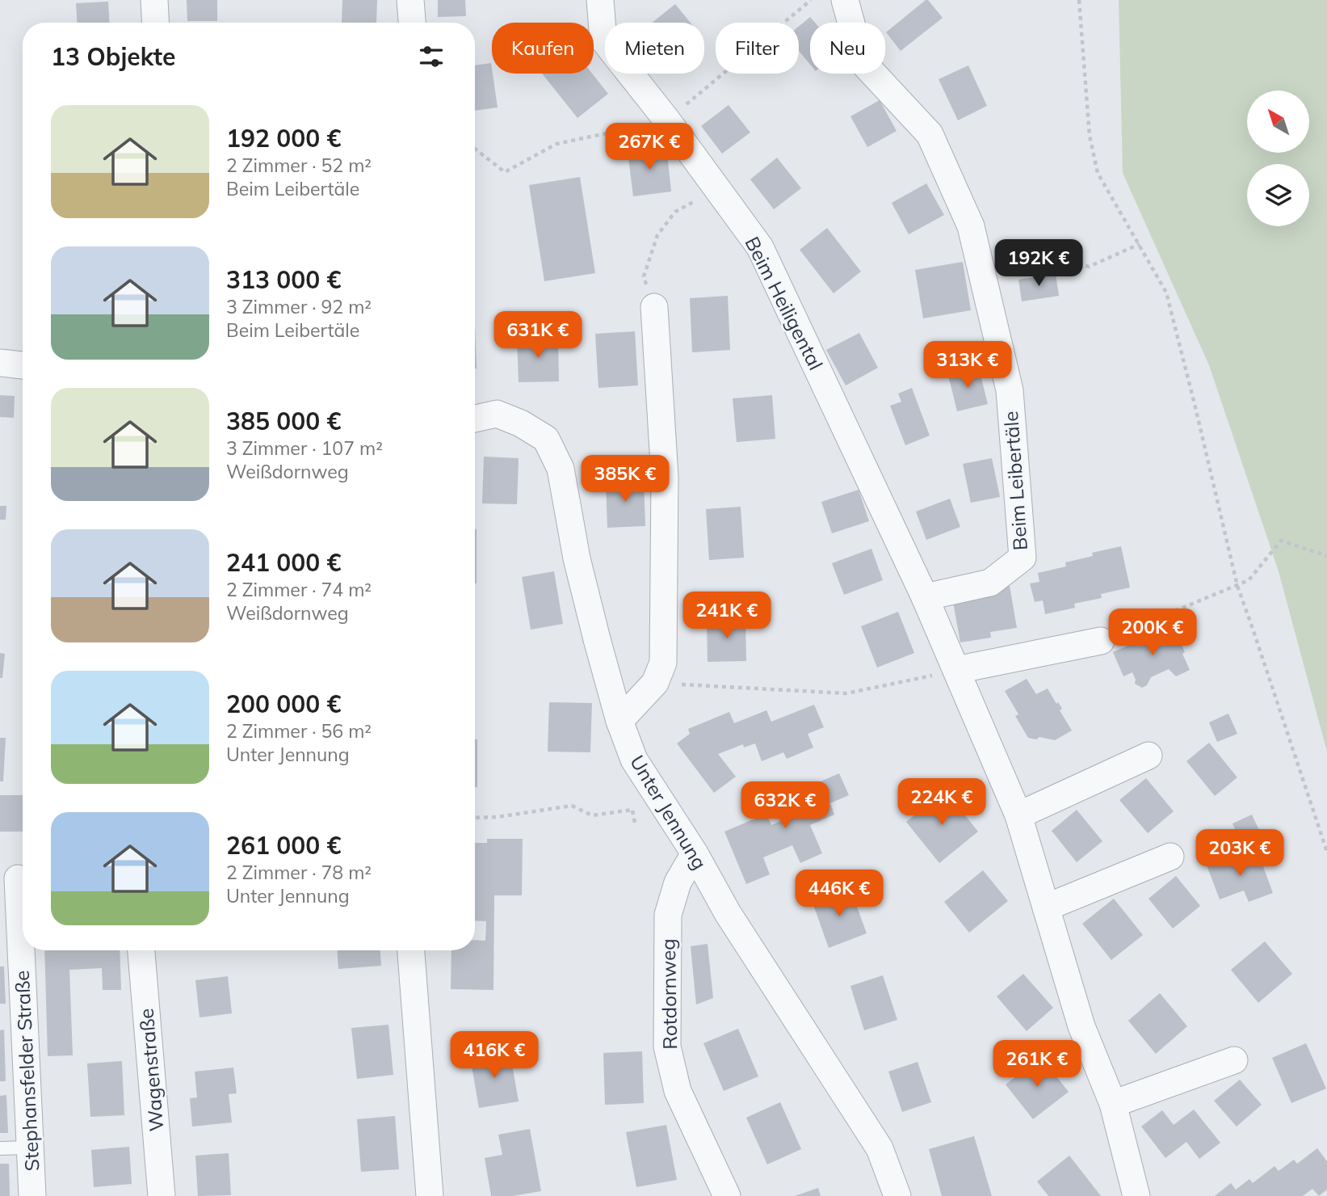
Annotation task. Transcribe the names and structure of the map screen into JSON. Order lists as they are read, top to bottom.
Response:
{
  "streets": {
    "street": [
      "Beim Heiligental",
      "Beim Leibertäle",
      "Unter Jennung",
      "Rotdornweg",
      "Wagenstraße",
      "Stephansfelder Straße"
    ]
  },
  "crossings": [
    ["Beim Heiligental", "Beim Leibertäle"],
    ["Unter Jennung", "Rotdornweg"]
  ],
  "north": "top left",
  "page": {
    "chip": [
      "Kaufen",
      "Mieten",
      "Filter",
      "Neu"
    ],
    "heading": "13 Objekte",
    "list": [
      {
        "name": "192 000 €",
        "note": "2 Zimmer · 52 m² · Beim Leibertäle"
      },
      {
        "name": "313 000 €",
        "note": "3 Zimmer · 92 m² · Beim Leibertäle"
      },
      {
        "name": "385 000 €",
        "note": "3 Zimmer · 107 m² · Weißdornweg"
      },
      {
        "name": "241 000 €",
        "note": "2 Zimmer · 74 m² · Weißdornweg"
      },
      {
        "name": "200 000 €",
        "note": "2 Zimmer · 56 m² · Unter Jennung"
      },
      {
        "name": "261 000 €",
        "note": "2 Zimmer · 78 m² · Unter Jennung"
      }
    ],
    "price": [
      "267K €",
      "192K €",
      "631K €",
      "313K €",
      "385K €",
      "241K €",
      "200K €",
      "224K €",
      "632K €",
      "203K €",
      "446K €",
      "416K €",
      "261K €"
    ]
  }
}
